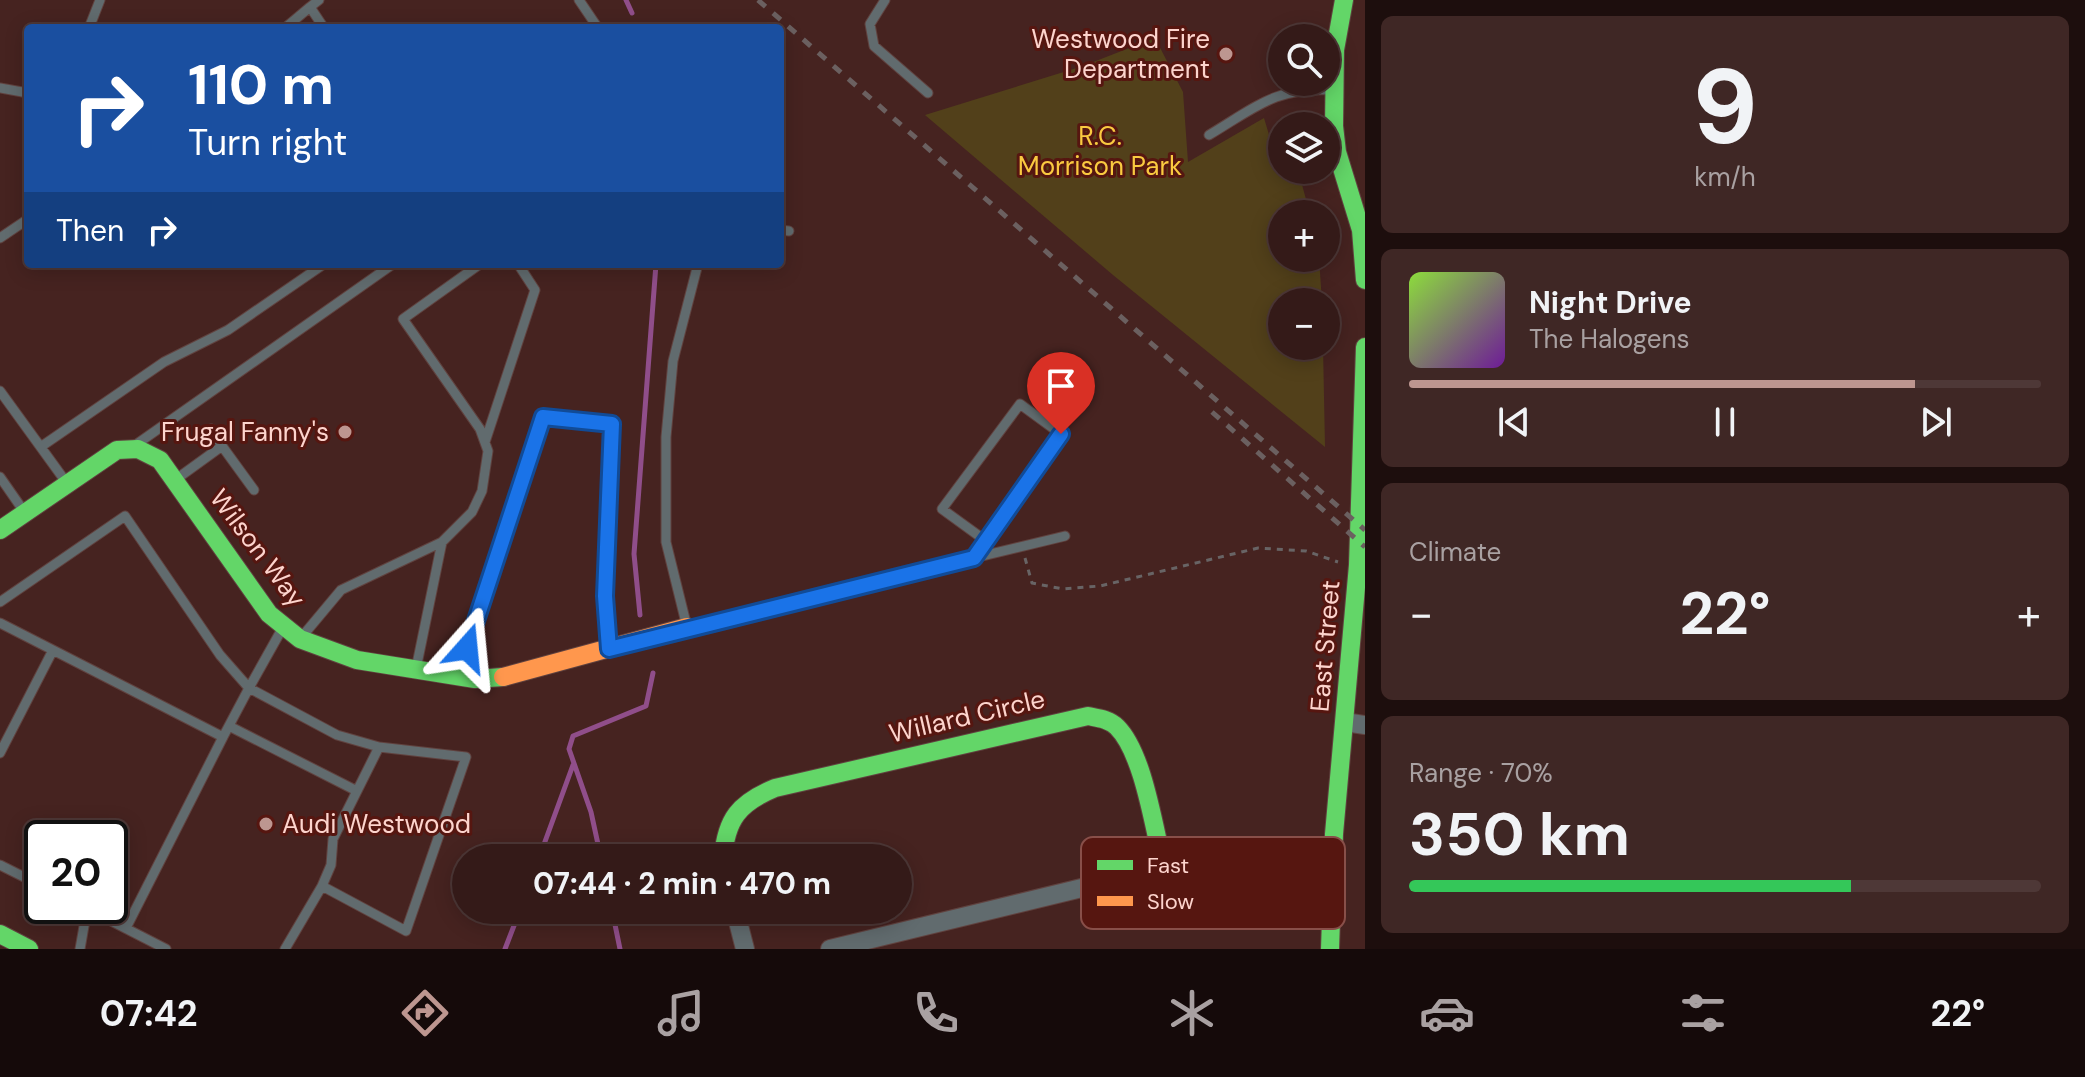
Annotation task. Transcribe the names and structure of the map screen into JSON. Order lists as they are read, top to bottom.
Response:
{
  "streets": {
    "street": ["Wilson Way", "East Street", "Willard Circle"]
  },
  "parks": ["R.C. Morrison Park"],
  "places": ["Westwood Fire Department", "Frugal Fanny's", "Audi Westwood"],
  "legend": ["Fast", "Slow"],
  "page": {
    "tile": [
      ["9", "km/h"],
      "Climate",
      ["Range · 70%", "350 km"]
    ],
    "map_buttons": ["+", "−"],
    "turn": ["110 m", "Turn right"],
    "then": "Then",
    "song": ["Night Drive", "The Halogens"],
    "heat": ["−", "22°", "+"],
    "limit": "20",
    "trip": "07:44 · 2 min · 470 m",
    "tabs": ["07:42", "22°"]
  }
}
